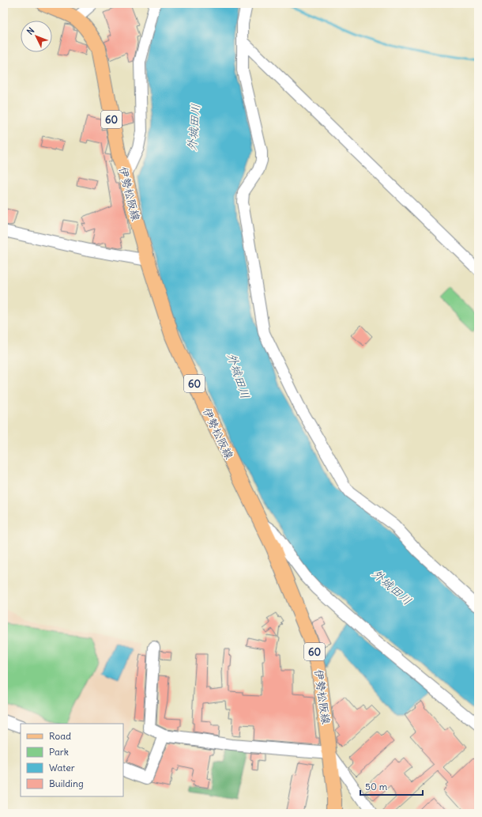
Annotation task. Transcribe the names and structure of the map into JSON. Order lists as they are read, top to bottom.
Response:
{
  "streets": {
    "main road": ["60", "伊勢松阪線"]
  },
  "water": ["外城田川"],
  "legend": [
    "Road",
    "Park",
    "Water",
    "Building"
  ],
  "scale_bar": "50 m",
  "north": "top left"
}
